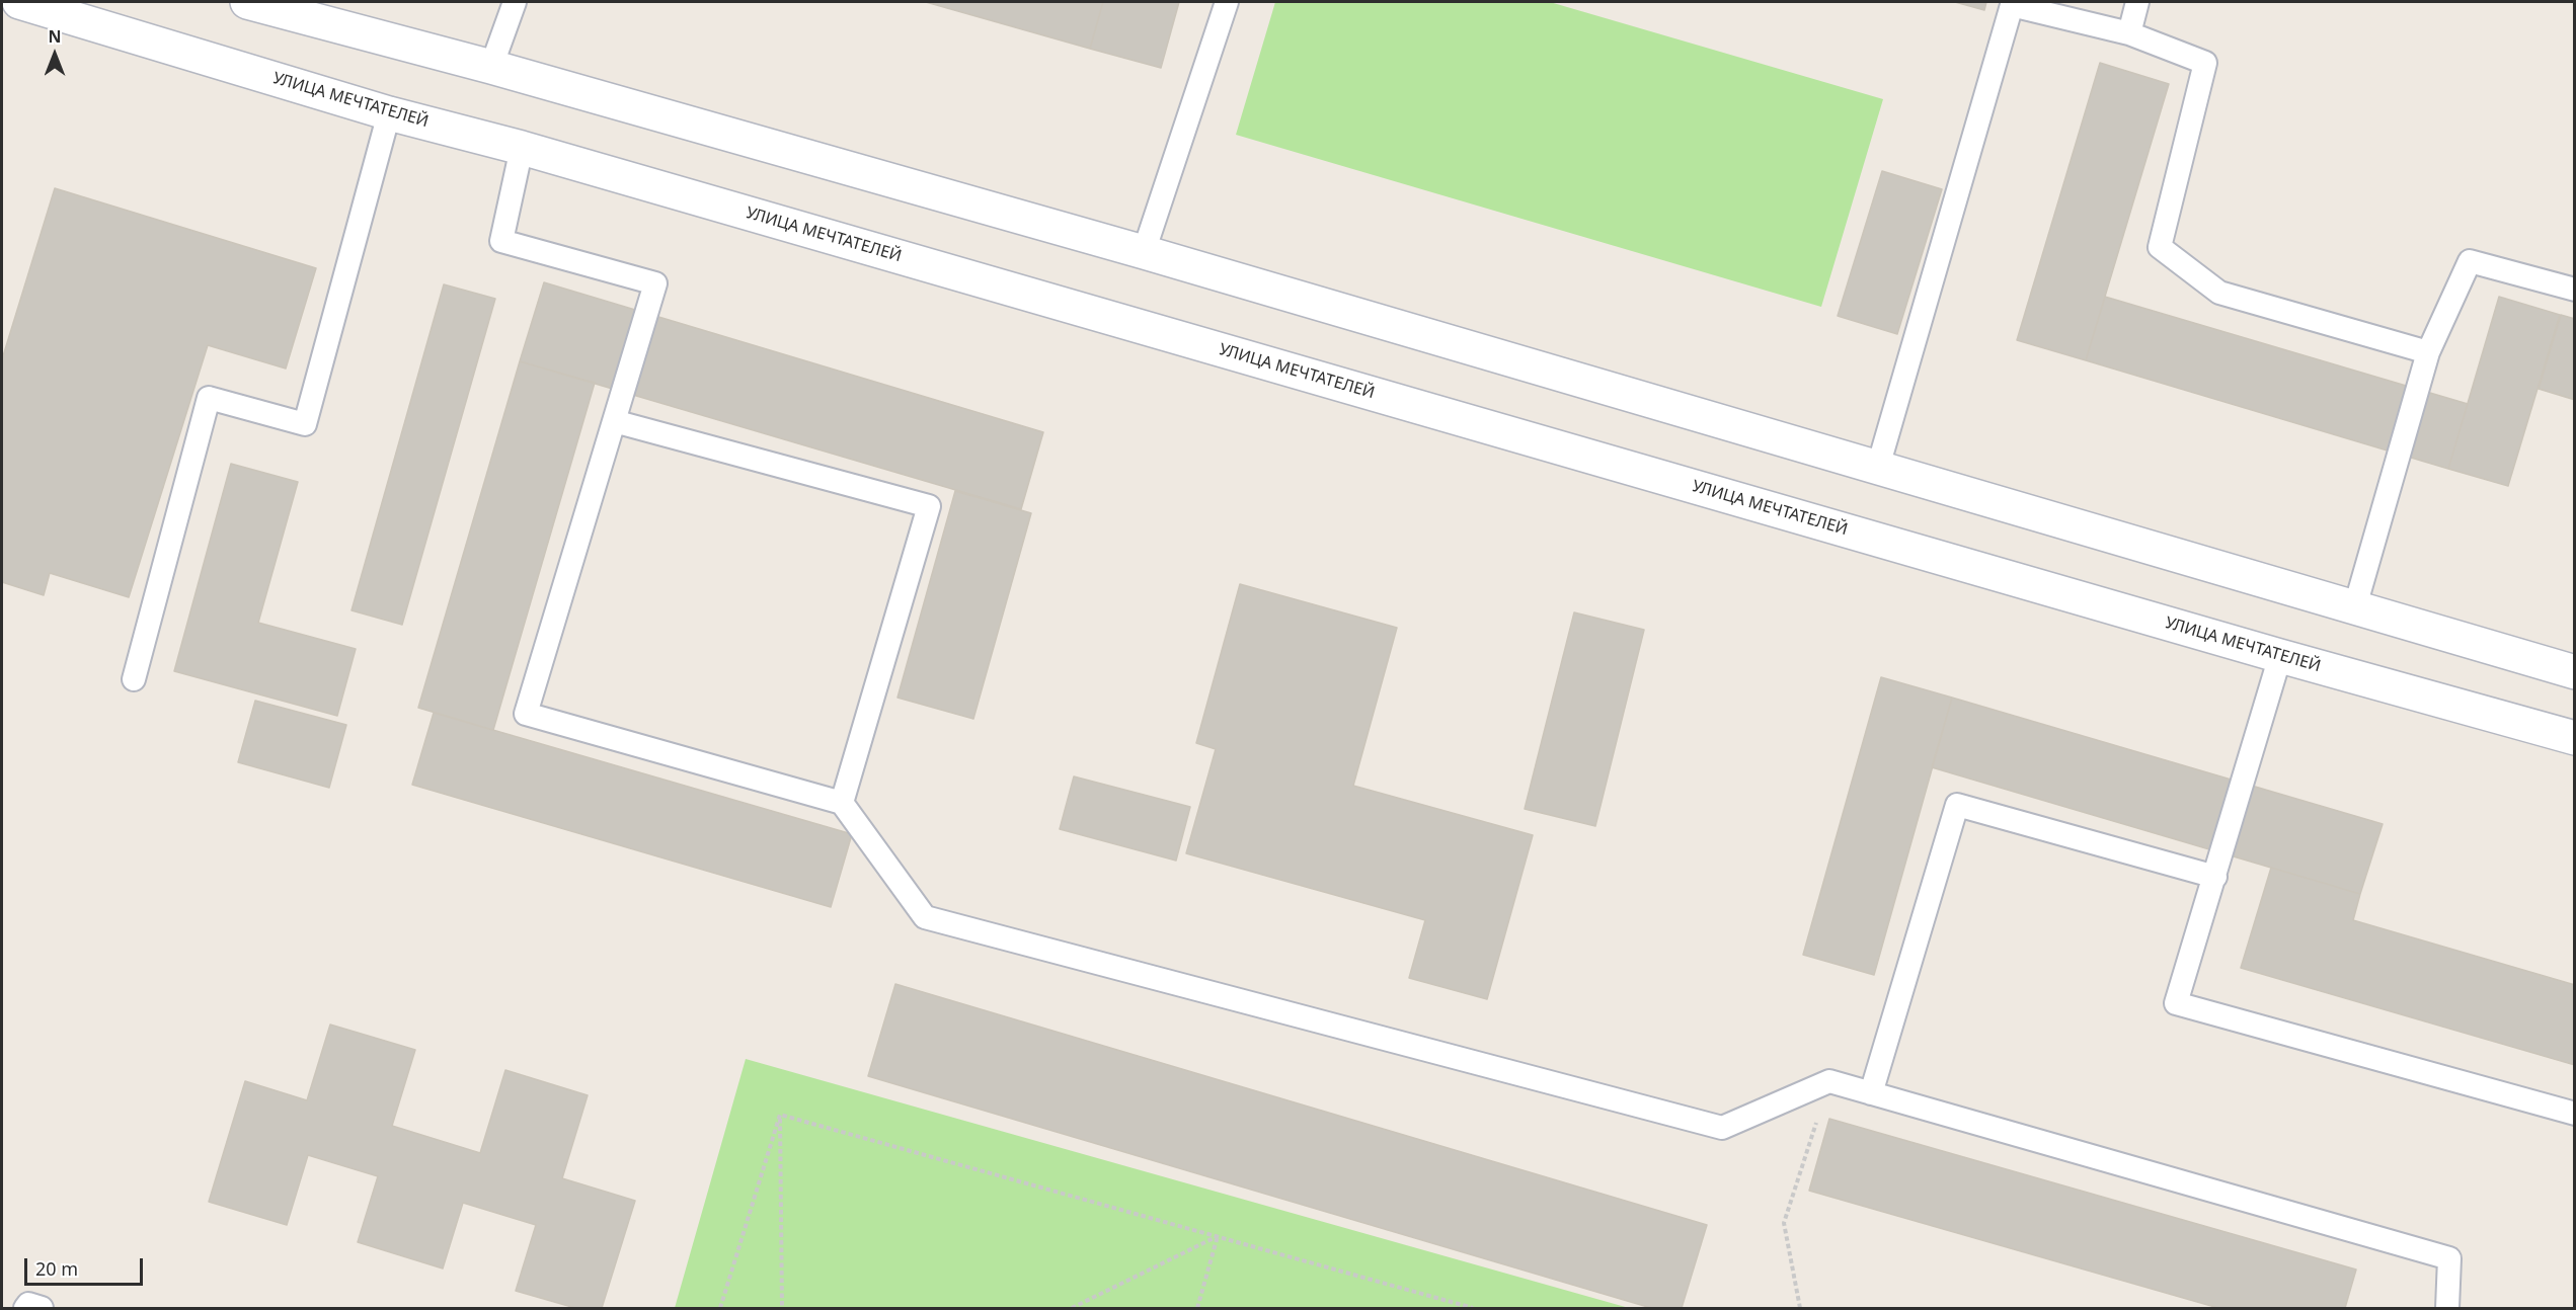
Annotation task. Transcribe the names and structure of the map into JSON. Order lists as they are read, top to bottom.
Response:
{
  "streets": {
    "street": ["УЛИЦА МЕЧТАТЕЛЕЙ"]
  },
  "scale_bar": "20 m",
  "north": "top"
}
